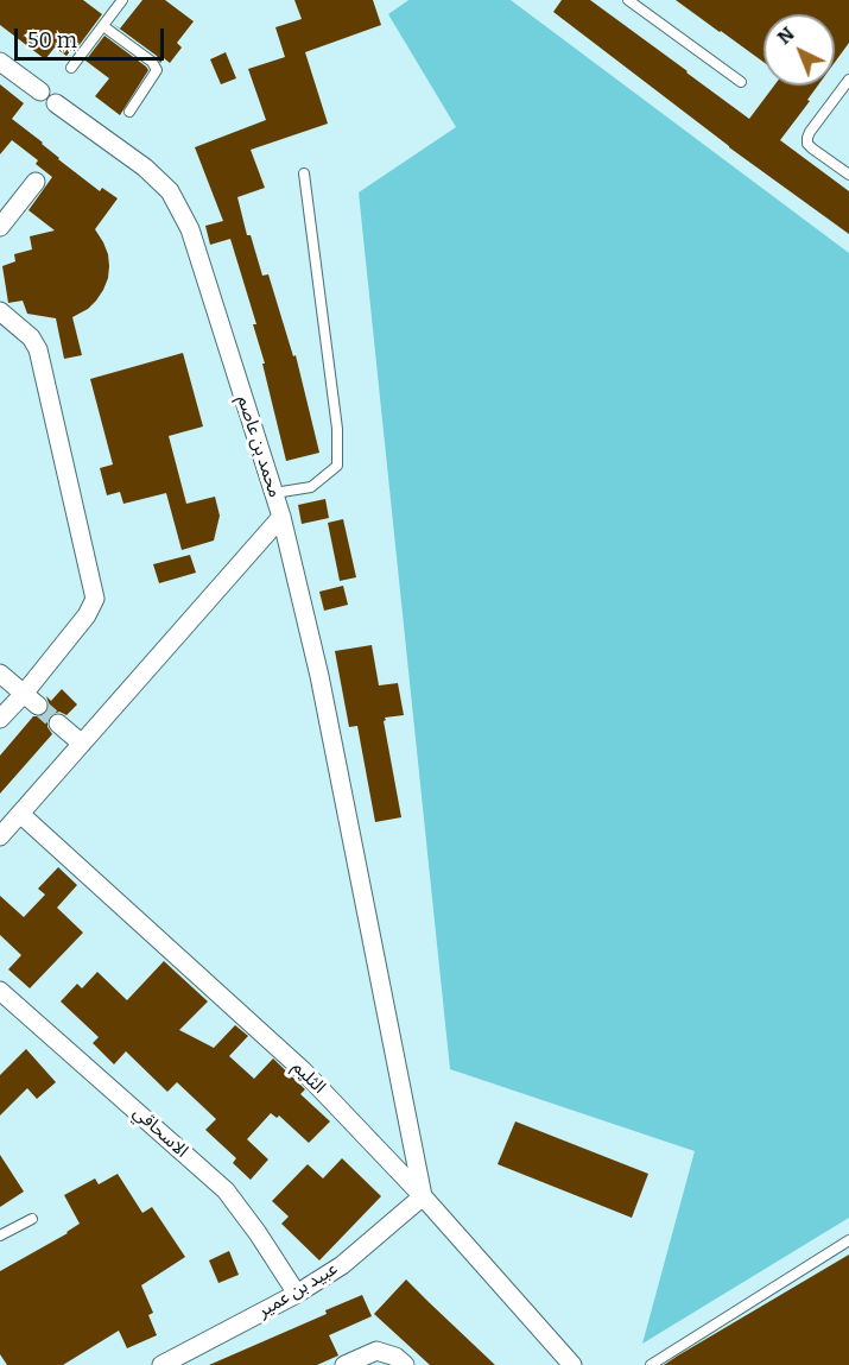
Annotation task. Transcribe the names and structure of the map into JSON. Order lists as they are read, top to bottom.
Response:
{
  "streets": {
    "street": [
      "محمد بن عاصم",
      "الثليم",
      "الاسحاقي",
      "عبيد بن عمير"
    ]
  },
  "crossings": [
    ["محمد بن عاصم", "الثليم"],
    ["الثليم", "عبيد بن عمير"],
    ["الاسحاقي", "عبيد بن عمير"]
  ],
  "scale_bar": "50 m",
  "north": "top left"
}
